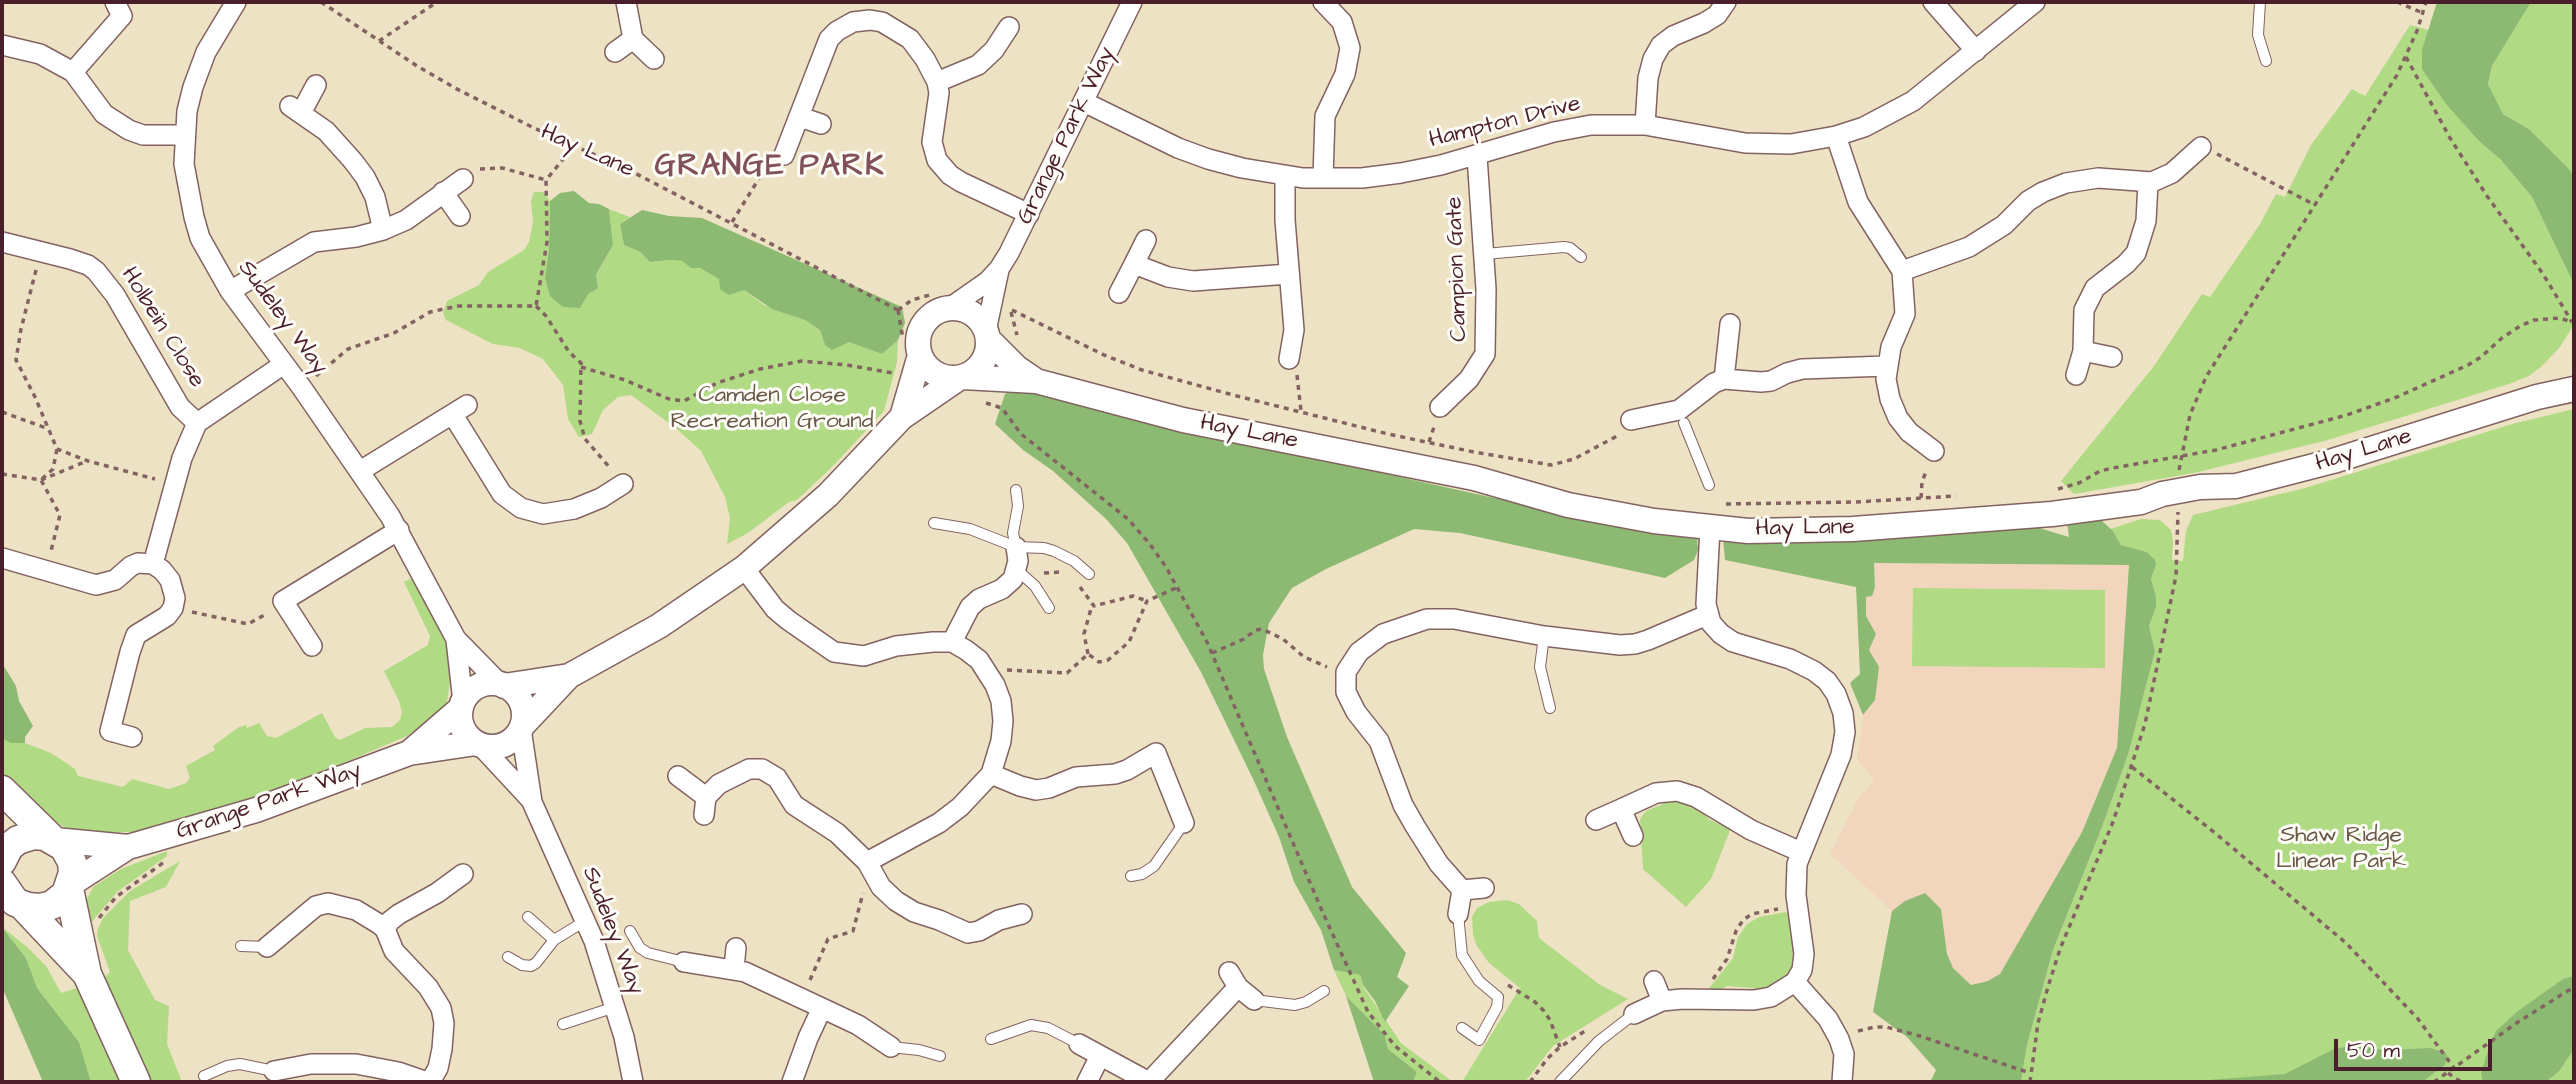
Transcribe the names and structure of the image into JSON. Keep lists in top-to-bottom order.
{
  "streets": {
    "street": [
      "Hampton Drive",
      "Grange Park Way",
      "Hay Lane",
      "Campion Gate",
      "Sudeley Way",
      "Holbein Close"
    ]
  },
  "crossings": [
    ["Hampton Drive", "Grange Park Way"],
    ["Hampton Drive", "Campion Gate"],
    ["Grange Park Way", "Hay Lane"],
    ["Grange Park Way", "Sudeley Way"],
    ["Sudeley Way", "Holbein Close"]
  ],
  "districts": ["GRANGE PARK"],
  "parks": ["Camden Close Recreation Ground", "Shaw Ridge Linear Park"],
  "scale_bar": "50 m"
}
